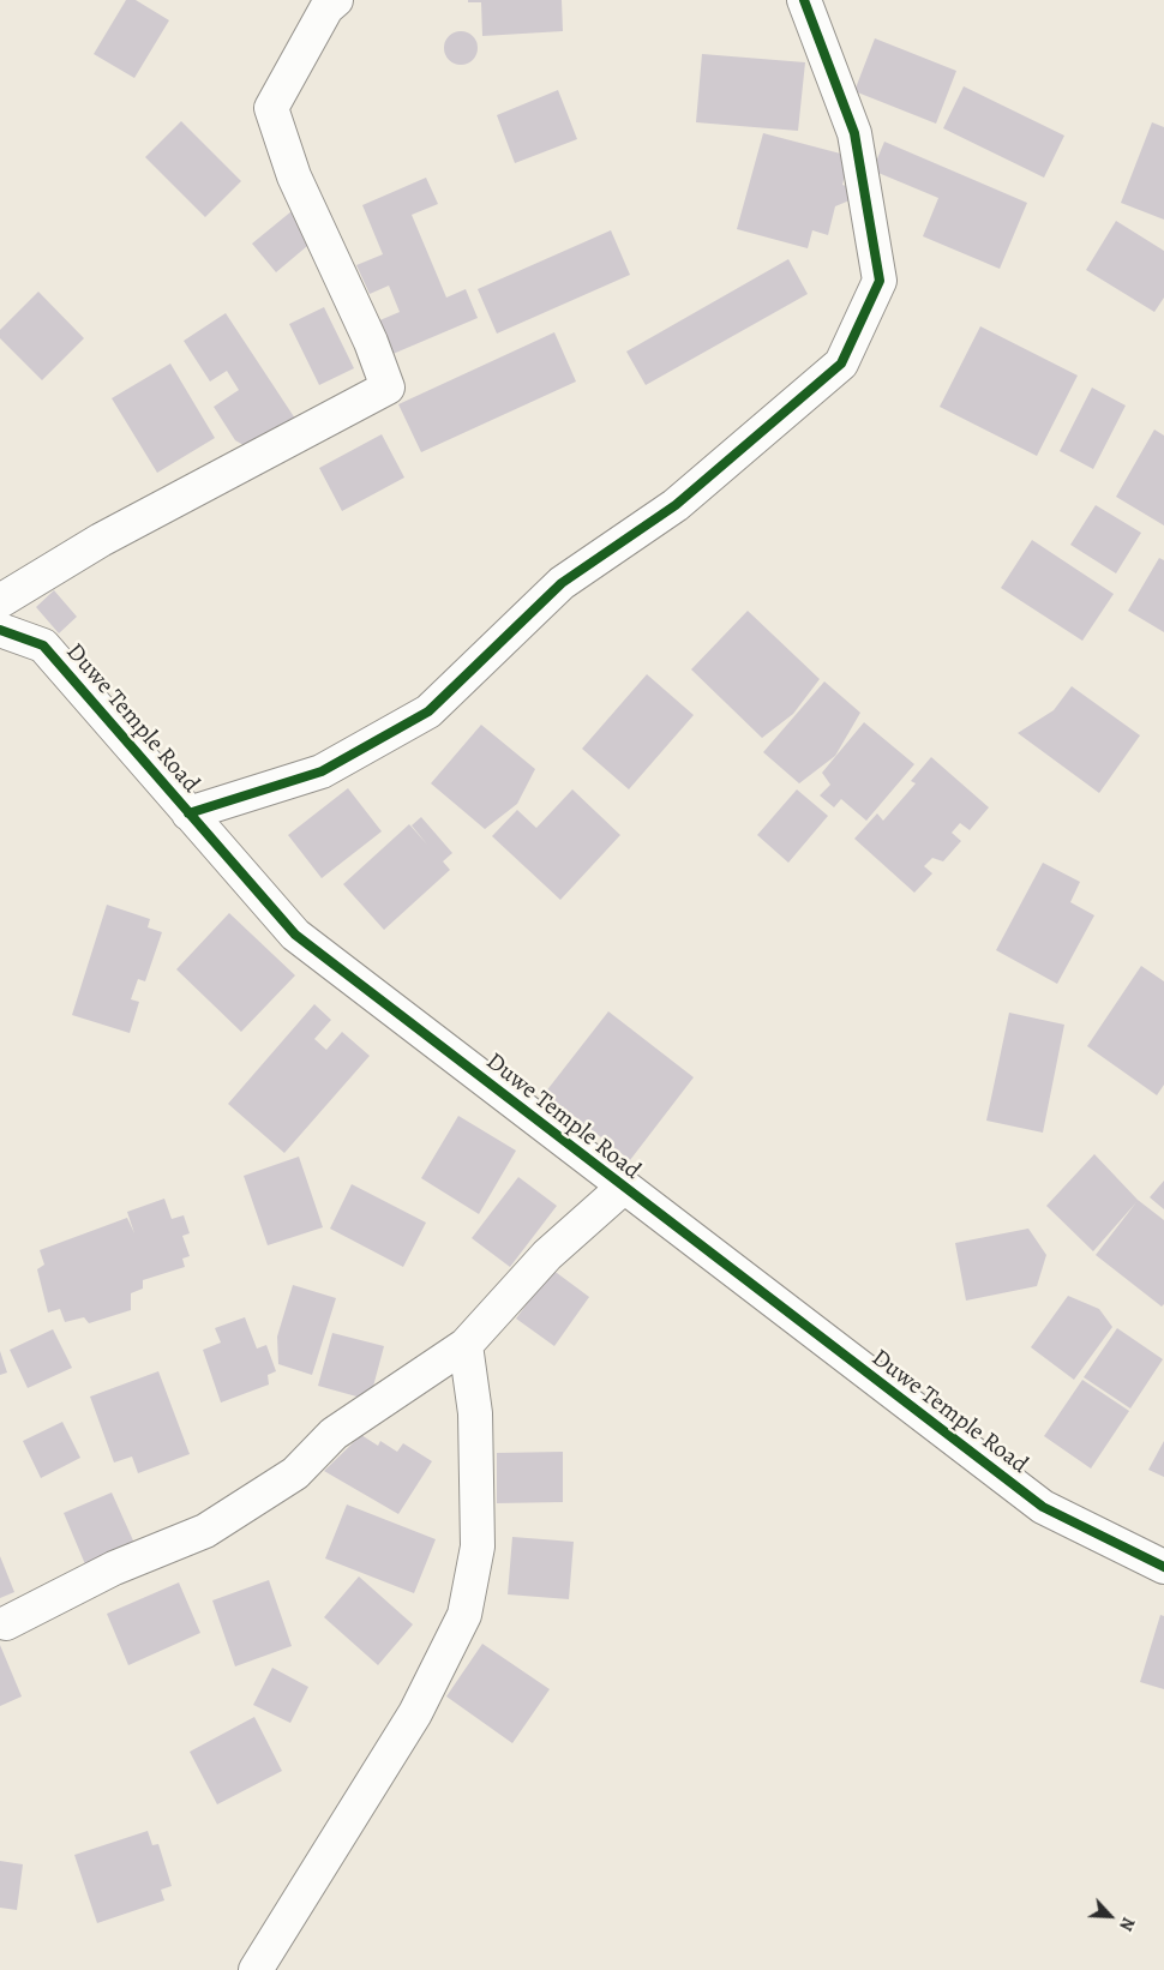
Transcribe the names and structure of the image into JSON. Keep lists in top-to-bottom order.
{
  "streets": {
    "street": ["Duwe Temple Road"]
  },
  "north": "bottom right"
}
